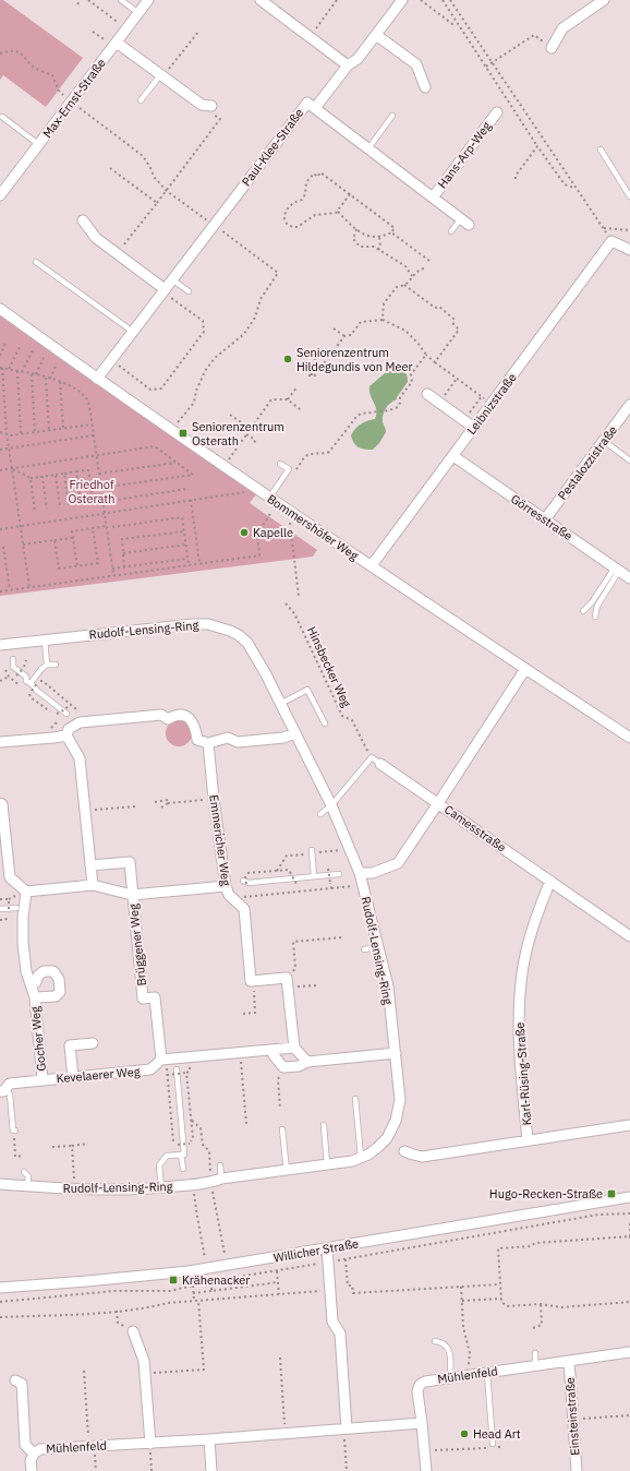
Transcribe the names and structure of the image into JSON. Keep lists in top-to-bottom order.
{
  "streets": {
    "street": [
      "Max-Ernst-Straße",
      "Paul-Klee-Straße",
      "Hans-Arp-Weg",
      "Leibnizstraße",
      "Pestalozzistraße",
      "Görresstraße",
      "Bommershöfer Weg",
      "Rudolf-Lensing-Ring",
      "Camesstraße",
      "Emmericher Weg",
      "Brüggener Weg",
      "Gocher Weg",
      "Karl-Rüsing-Straße",
      "Kevelaerer Weg",
      "Willicher Straße",
      "Mühlenfeld",
      "Einsteinstraße"
    ],
    "path": ["Hinsbecker Weg"]
  },
  "crossings": [
    ["Paul-Klee-Straße", "Hans-Arp-Weg"],
    ["Paul-Klee-Straße", "Bommershöfer Weg"],
    ["Leibnizstraße", "Görresstraße"],
    ["Leibnizstraße", "Bommershöfer Weg"],
    ["Pestalozzistraße", "Görresstraße"],
    ["Hinsbecker Weg", "Camesstraße"],
    ["Camesstraße", "Karl-Rüsing-Straße"],
    ["Brüggener Weg", "Kevelaerer Weg"],
    ["Gocher Weg", "Kevelaerer Weg"],
    ["Mühlenfeld", "Einsteinstraße"]
  ],
  "parks": ["Friedhof Osterath"],
  "places": {
    "other": ["Seniorenzentrum Hildegundis von Meer", "Kapelle", "Head Art"],
    "transit": ["Seniorenzentrum Osterath", "Hugo-Recken-Straße", "Krähenacker"]
  }
}
